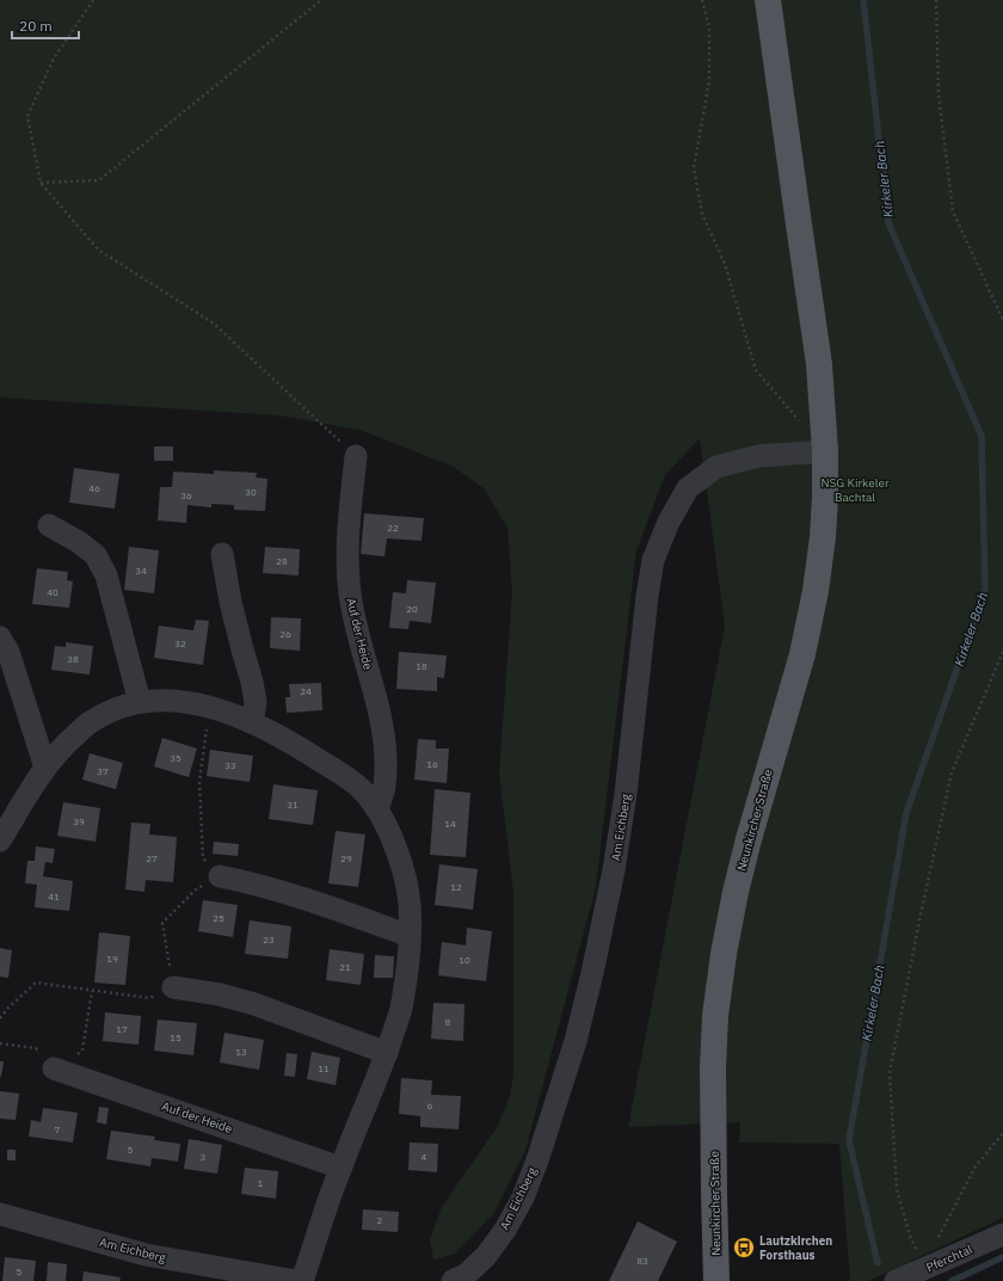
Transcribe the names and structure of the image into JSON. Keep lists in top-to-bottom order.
{
  "streets": {
    "main road": ["Neunkircher Straße"],
    "street": ["Auf der Heide", "Am Eichberg", "Pferchtal"]
  },
  "crossings": [
    ["Neunkircher Straße", "Am Eichberg"]
  ],
  "water": ["Kirkeler Bach"],
  "parks": ["NSG Kirkeler Bachtal"],
  "places": {
    "bus stop": ["Lautzkirchen Forsthaus"]
  },
  "house_numbers": [
    "46",
    "30",
    "36",
    "22",
    "28",
    "34",
    "40",
    "20",
    "26",
    "32",
    "38",
    "18",
    "24",
    "35",
    "16",
    "33",
    "37",
    "31",
    "39",
    "14",
    "27",
    "29",
    "12",
    "41",
    "25",
    "23",
    "19",
    "10",
    "21",
    "8",
    "17",
    "15",
    "13",
    "11",
    "6",
    "7",
    "5",
    "3",
    "4",
    "1",
    "2",
    "83",
    "5"
  ],
  "scale_bar": "20 m"
}
